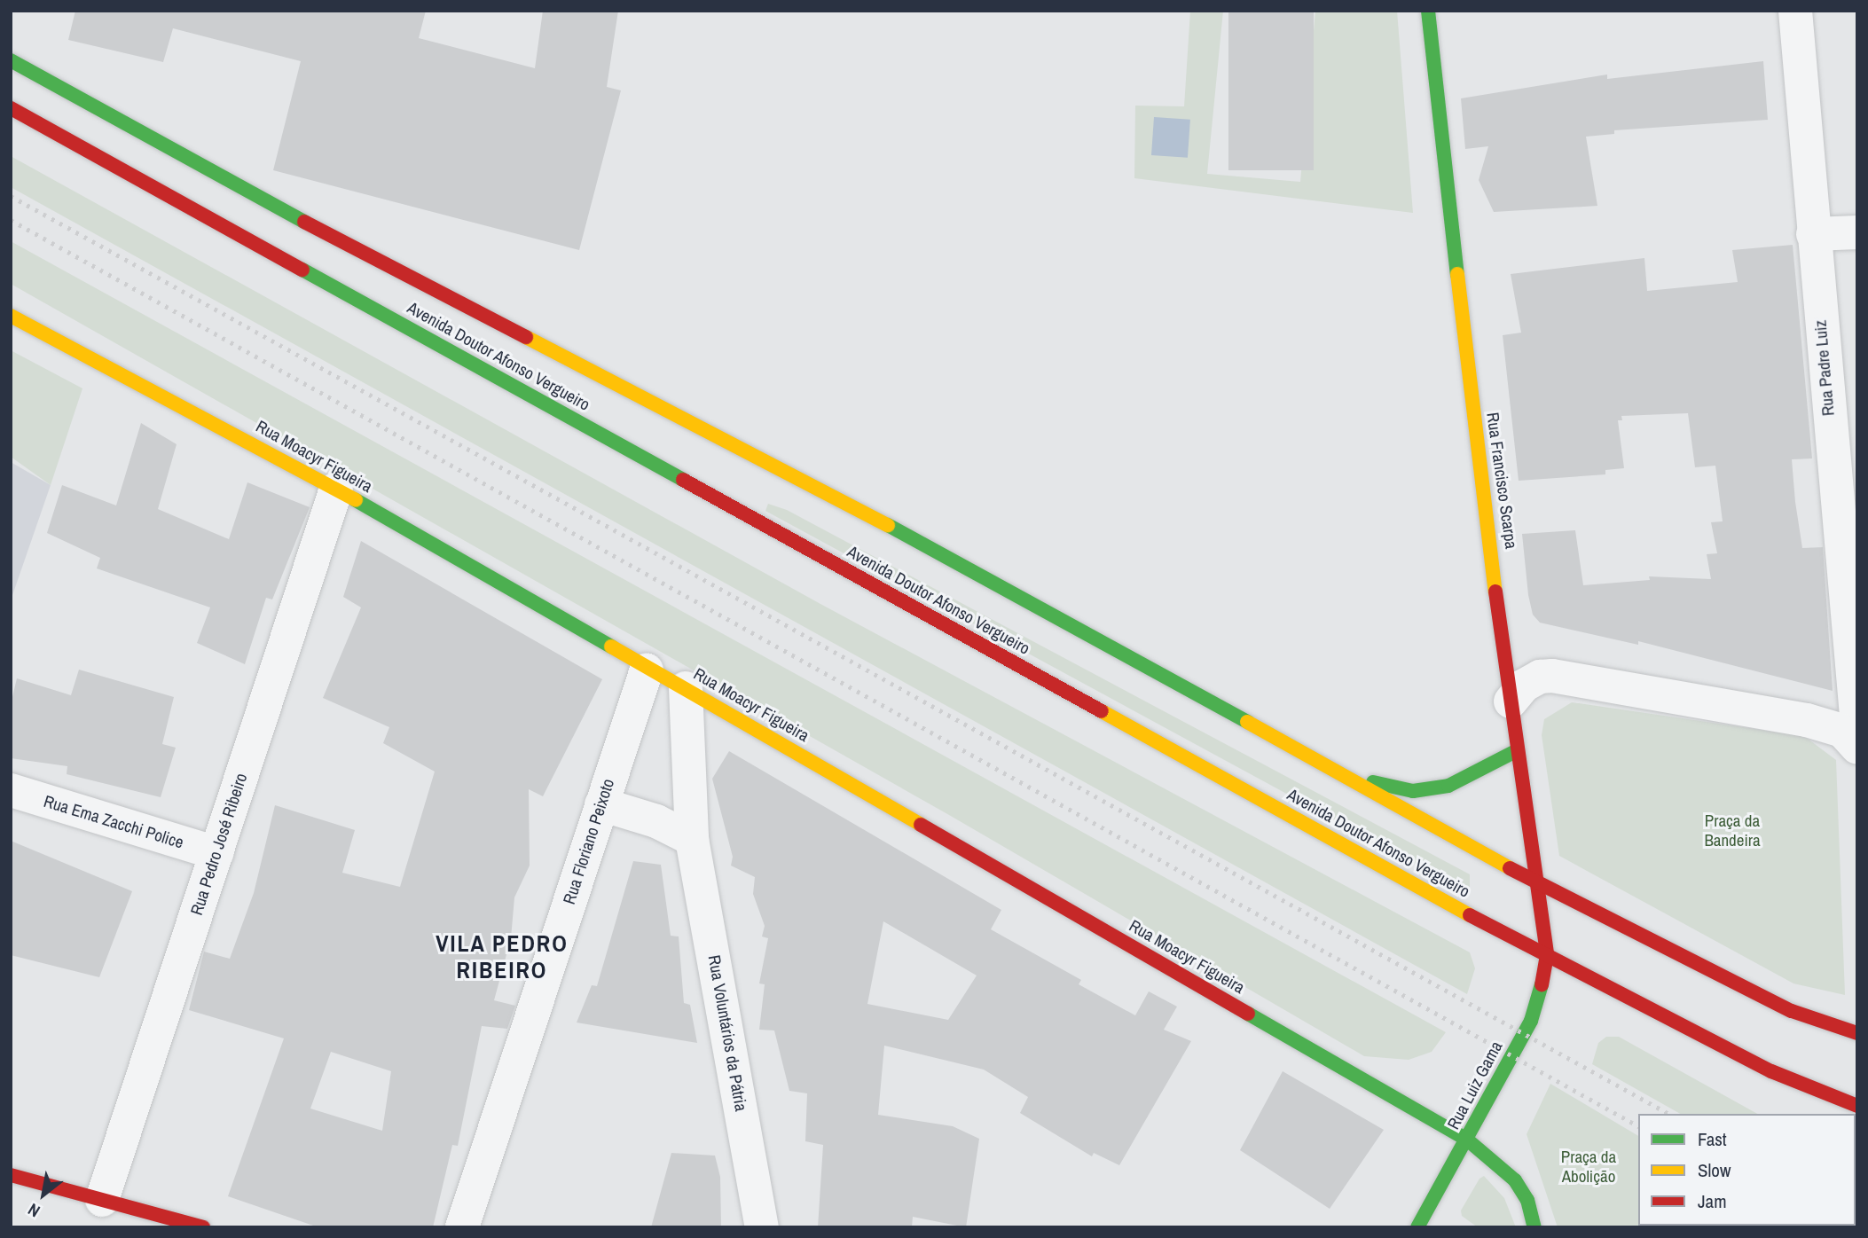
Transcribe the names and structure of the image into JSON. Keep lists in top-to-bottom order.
{
  "streets": {
    "main road": [
      "Avenida Doutor Afonso Vergueiro",
      "Rua Moacyr Figueira",
      "Rua Francisco Scarpa",
      "Rua Luiz Gama"
    ],
    "street": [
      "Rua Padre Luiz",
      "Rua Ema Zacchi Police",
      "Rua Floriano Peixoto",
      "Rua Pedro José Ribeiro",
      "Rua Voluntários da Pátria"
    ]
  },
  "crossings": [
    ["Avenida Doutor Afonso Vergueiro", "Rua Francisco Scarpa"],
    ["Avenida Doutor Afonso Vergueiro", "Rua Luiz Gama"],
    ["Rua Moacyr Figueira", "Rua Floriano Peixoto"],
    ["Rua Moacyr Figueira", "Rua Pedro José Ribeiro"],
    ["Rua Moacyr Figueira", "Rua Voluntários da Pátria"],
    ["Rua Moacyr Figueira", "Rua Luiz Gama"],
    ["Rua Francisco Scarpa", "Rua Luiz Gama"],
    ["Rua Ema Zacchi Police", "Rua Pedro José Ribeiro"]
  ],
  "districts": ["VILA PEDRO RIBEIRO"],
  "parks": ["Praça da Bandeira", "Praça da Abolição"],
  "legend": ["Fast", "Slow", "Jam"],
  "north": "bottom left"
}
